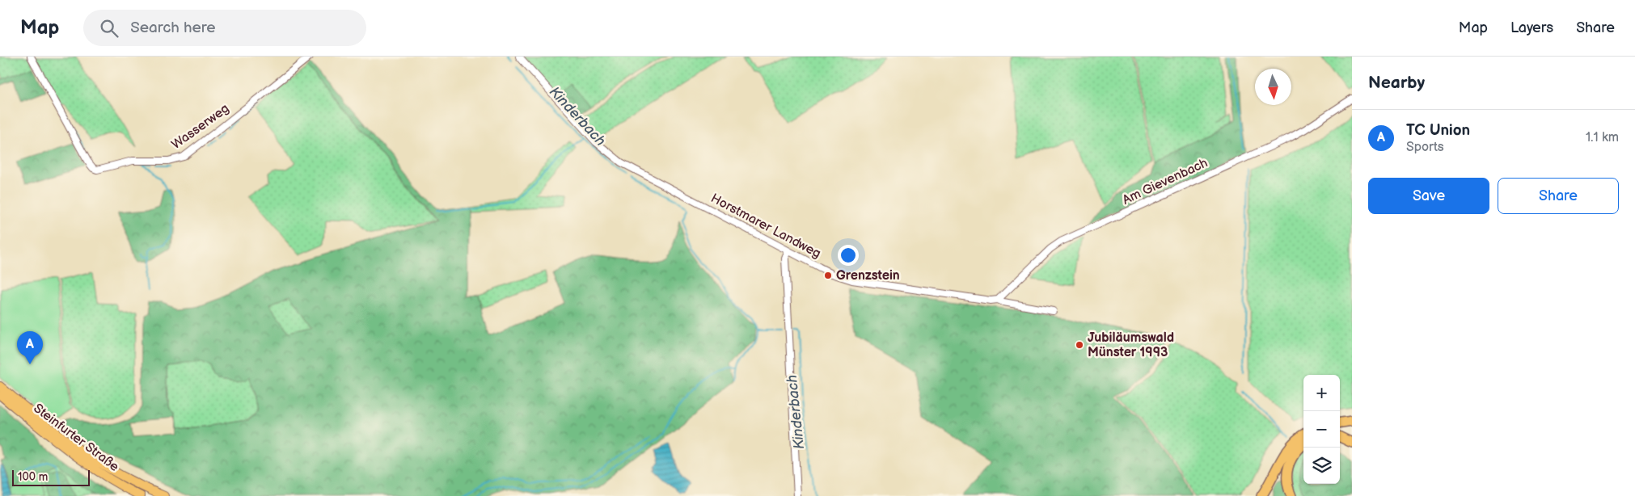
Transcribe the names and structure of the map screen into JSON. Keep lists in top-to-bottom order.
{
  "streets": {
    "main road": ["Steinfurter Straße"],
    "street": ["Wasserweg", "Am Gievenbach", "Horstmarer Landweg"]
  },
  "crossings": [
    ["Am Gievenbach", "Horstmarer Landweg"]
  ],
  "water": ["Kinderbach"],
  "places": ["Grenzstein", "Jubiläumswald Münster 1993"],
  "scale_bar": "100 m",
  "north": "bottom",
  "page": {
    "header": "Map",
    "search": "Search here",
    "nav": ["Map", "Layers", "Share"],
    "heading": "Nearby",
    "list": [
      {
        "mark": "A",
        "name": "TC Union",
        "note": "Sports",
        "value": "1.1 km"
      }
    ],
    "buttons": ["Save", "Share"],
    "pins": "A",
    "map_buttons": ["+", "−"],
    "scale": "100 m"
  }
}
